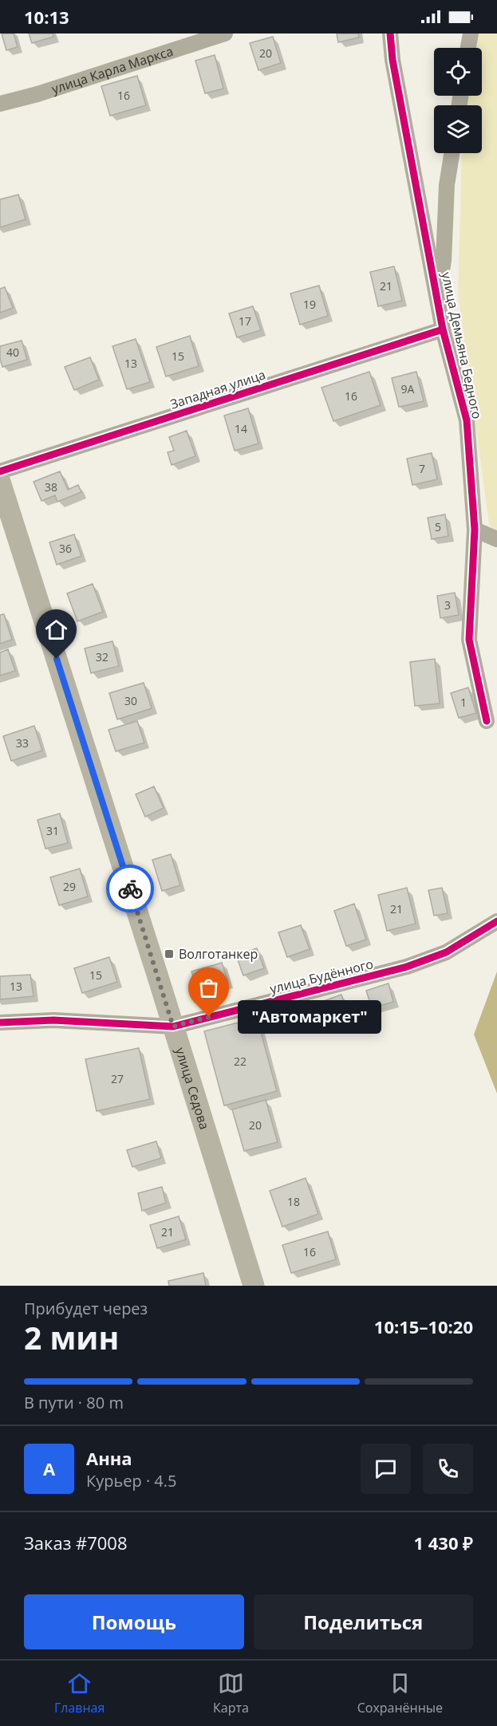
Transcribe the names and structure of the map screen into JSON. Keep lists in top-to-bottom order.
{
  "streets": {
    "main road": ["улица Седова"],
    "street": [
      "улица Карла Маркса",
      "улица Демьяна Бедного",
      "Западная улица",
      "улица Будённого"
    ]
  },
  "crossings": [
    ["улица Демьяна Бедного", "Западная улица"],
    ["улица Будённого", "улица Седова"]
  ],
  "places": {
    "transit": ["Волготанкер"],
    "other": ["\"Автомаркет\""]
  },
  "house_numbers": [
    "20",
    "16",
    "21",
    "19",
    "17",
    "40",
    "15",
    "13",
    "9А",
    "16",
    "14",
    "7",
    "38",
    "5",
    "36",
    "3",
    "32",
    "30",
    "1",
    "33",
    "31",
    "29",
    "21",
    "15",
    "13",
    "22",
    "27",
    "20",
    "18",
    "21",
    "16"
  ],
  "page": {
    "status": "10:13",
    "bubble": "\"Автомаркет\"",
    "heading": ["2 мин", "Прибудет через", "10:15–10:20"],
    "panel": [
      "Анна",
      "Курьер · 4.5",
      "Заказ #7008",
      "1 430 ₽"
    ],
    "bar": "В пути · 80 m",
    "round": "А",
    "buttons": ["Помощь", "Поделиться"],
    "tabs": ["Главная", "Карта", "Сохранённые"]
  }
}
